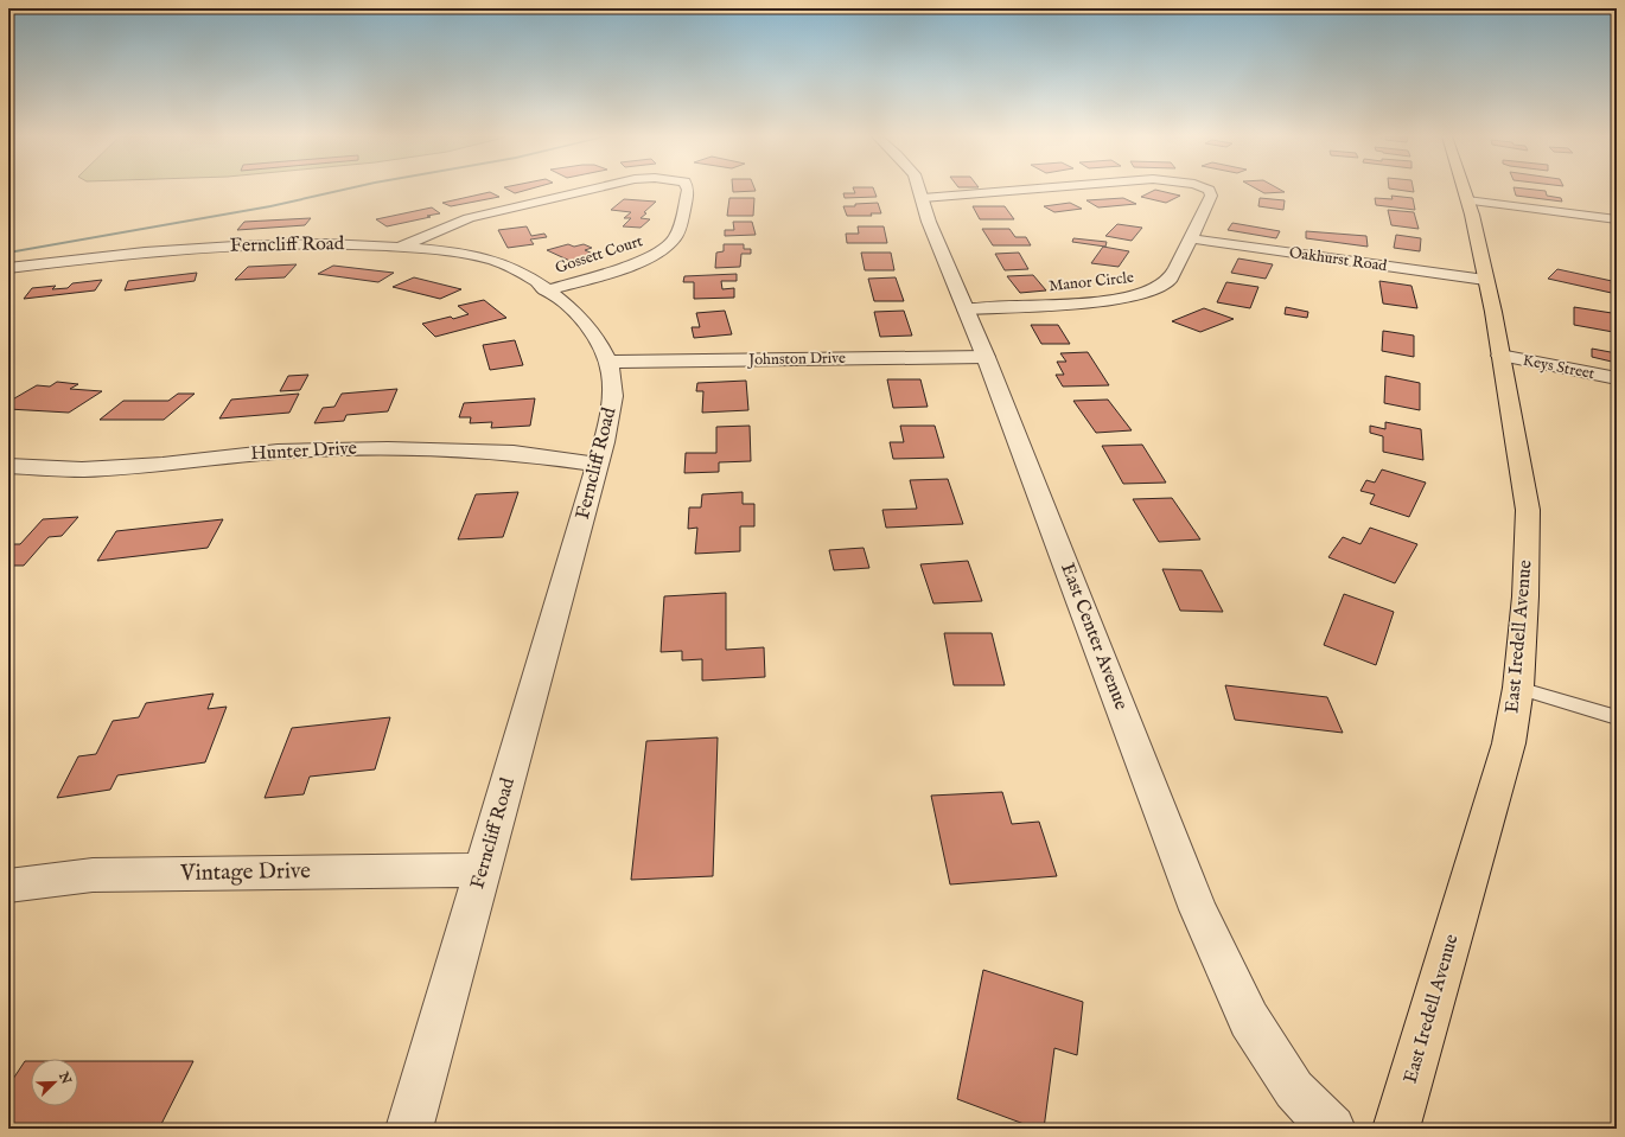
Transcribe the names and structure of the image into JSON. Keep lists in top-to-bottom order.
{
  "streets": {
    "main road": ["East Iredell Avenue"],
    "street": [
      "Ferncliff Road",
      "Gossett Court",
      "Oakhurst Road",
      "Manor Circle",
      "Johnston Drive",
      "Keys Street",
      "Hunter Drive",
      "East Center Avenue",
      "Vintage Drive"
    ]
  },
  "crossings": [
    ["Ferncliff Road", "Gossett Court"],
    ["Ferncliff Road", "Johnston Drive"],
    ["Ferncliff Road", "Hunter Drive"],
    ["Ferncliff Road", "Vintage Drive"],
    ["Oakhurst Road", "Manor Circle"],
    ["Oakhurst Road", "East Iredell Avenue"],
    ["Manor Circle", "East Center Avenue"],
    ["Johnston Drive", "East Center Avenue"],
    ["Keys Street", "East Iredell Avenue"]
  ],
  "north": "top right"
}
